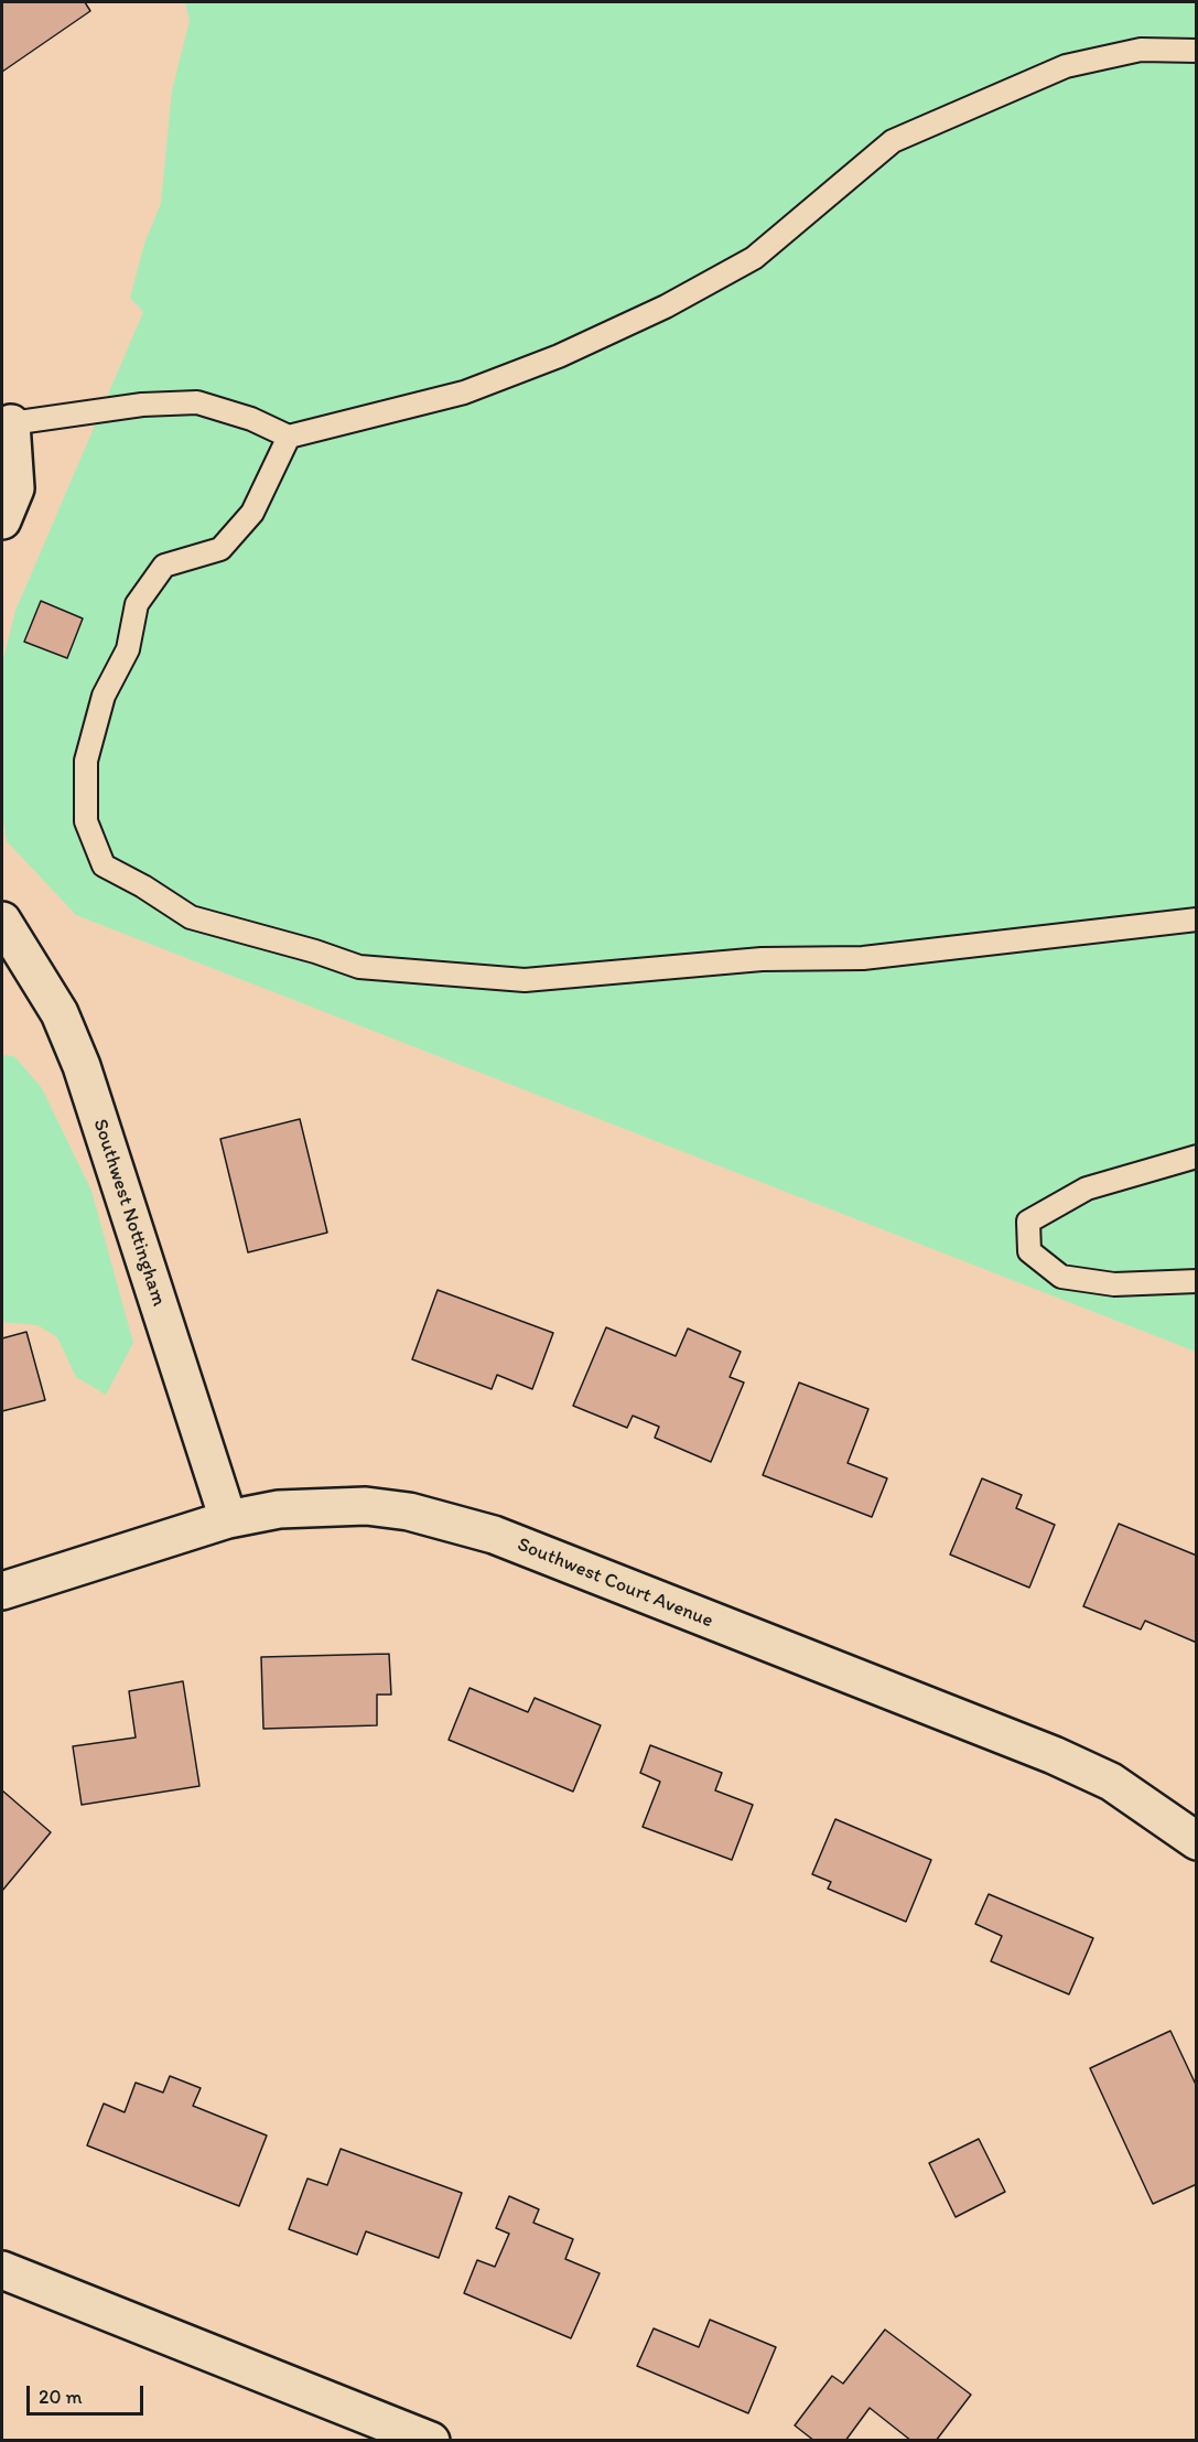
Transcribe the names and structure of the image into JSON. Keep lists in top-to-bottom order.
{
  "streets": {
    "street": ["Southwest Nottingham", "Southwest Court Avenue"]
  },
  "crossings": [
    ["Southwest Nottingham", "Southwest Court Avenue"]
  ],
  "scale_bar": "20 m"
}
